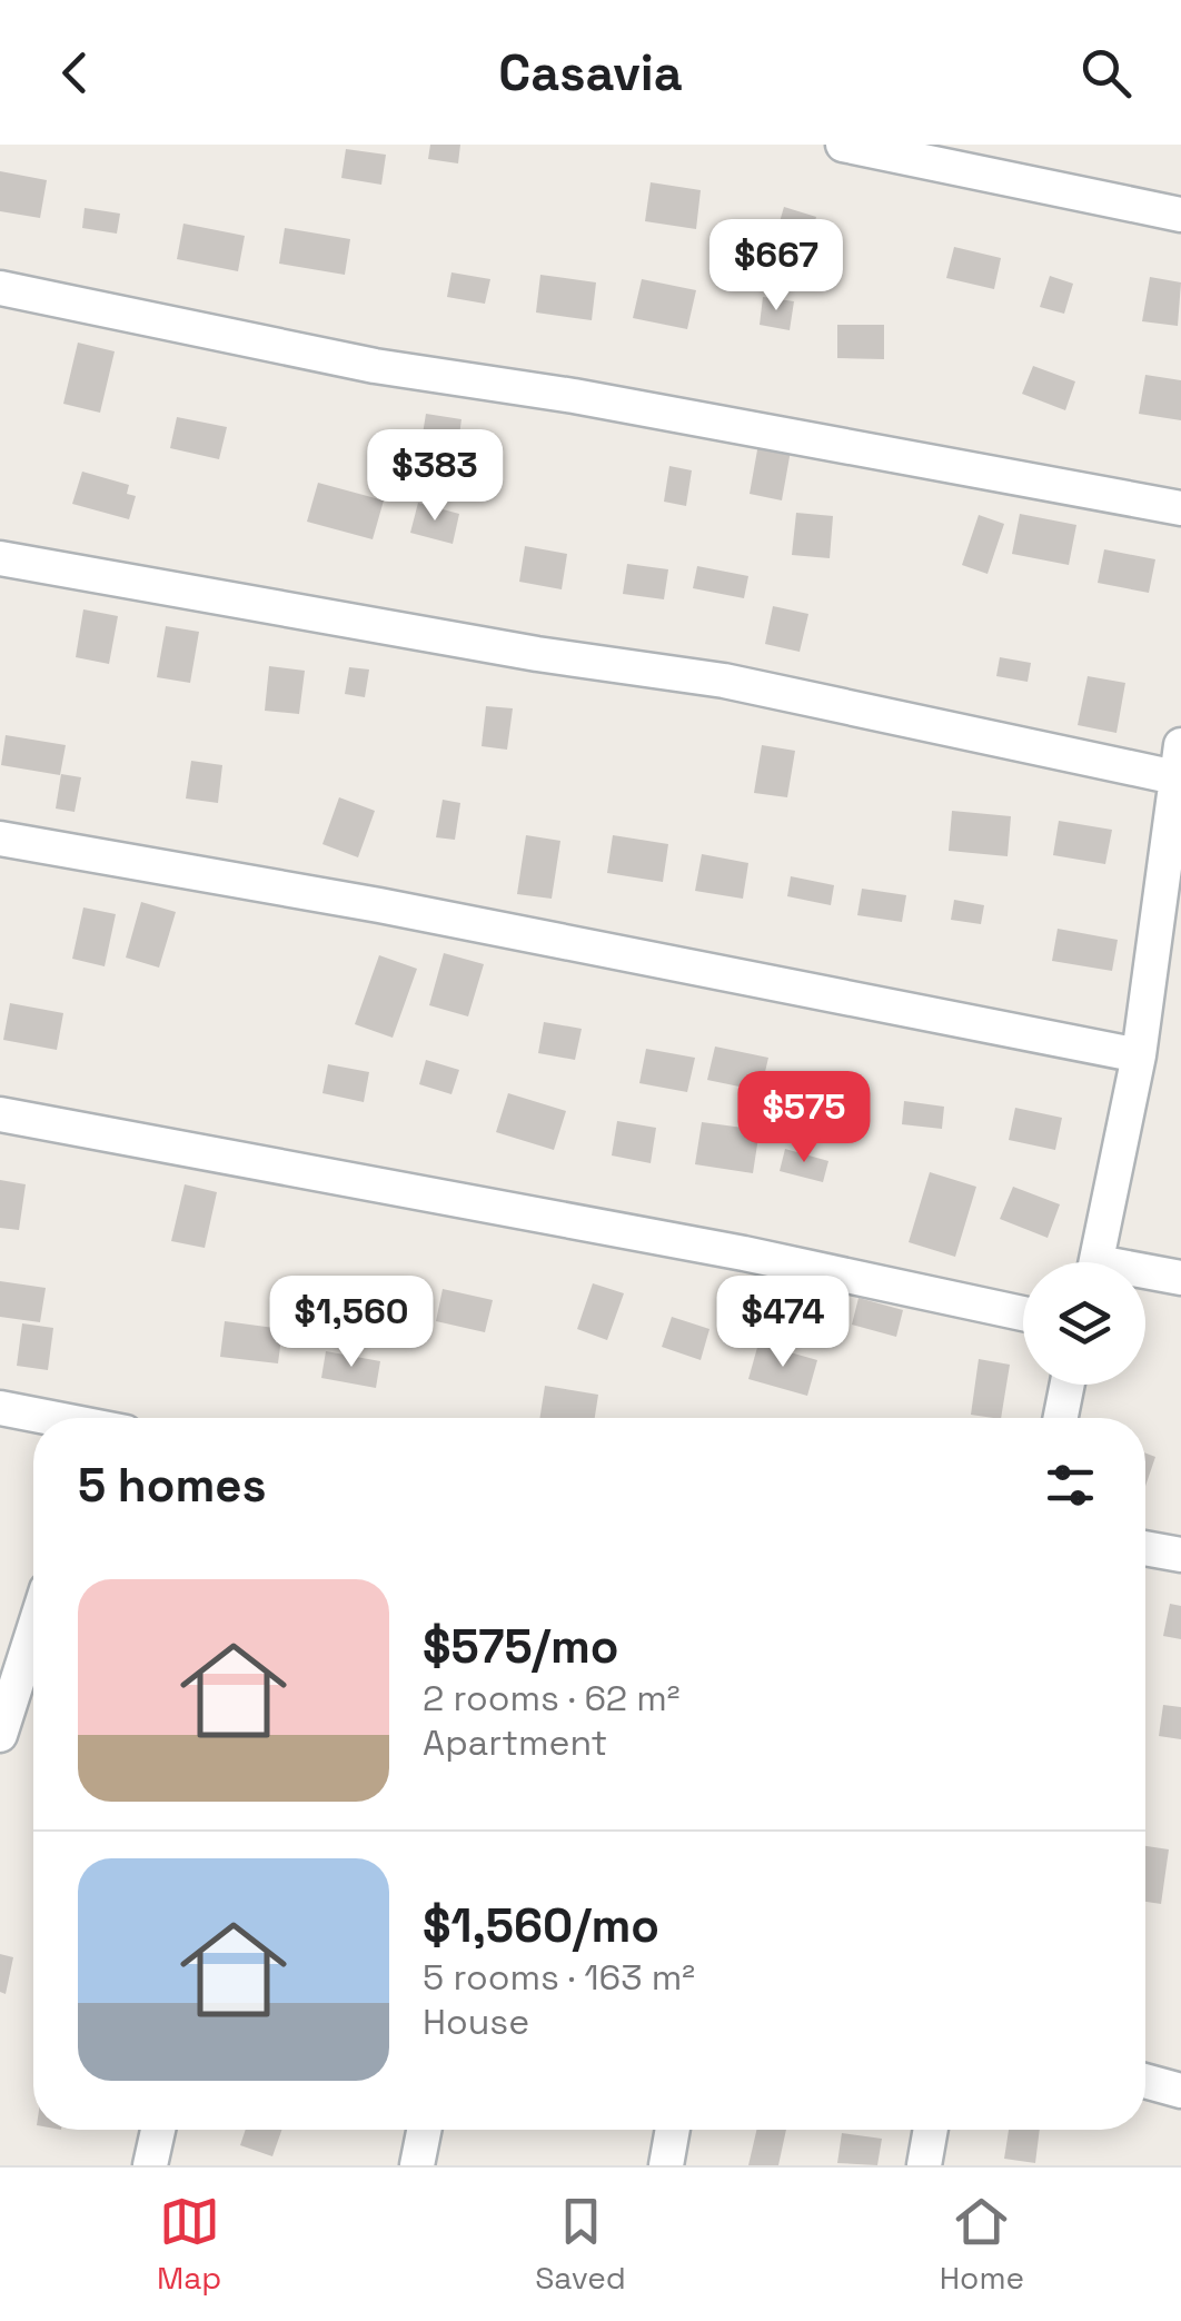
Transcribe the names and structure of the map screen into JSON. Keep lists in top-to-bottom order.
{
  "page": {
    "header": "Casavia",
    "price": [
      "$667",
      "$383",
      "$575",
      "$1,560",
      "$474"
    ],
    "heading": "5 homes",
    "list": [
      {
        "name": "$575/mo",
        "note": "2 rooms · 62 m² · Apartment"
      },
      {
        "name": "$1,560/mo",
        "note": "5 rooms · 163 m² · House"
      }
    ],
    "tabs": ["Map", "Saved", "Home"]
  }
}
